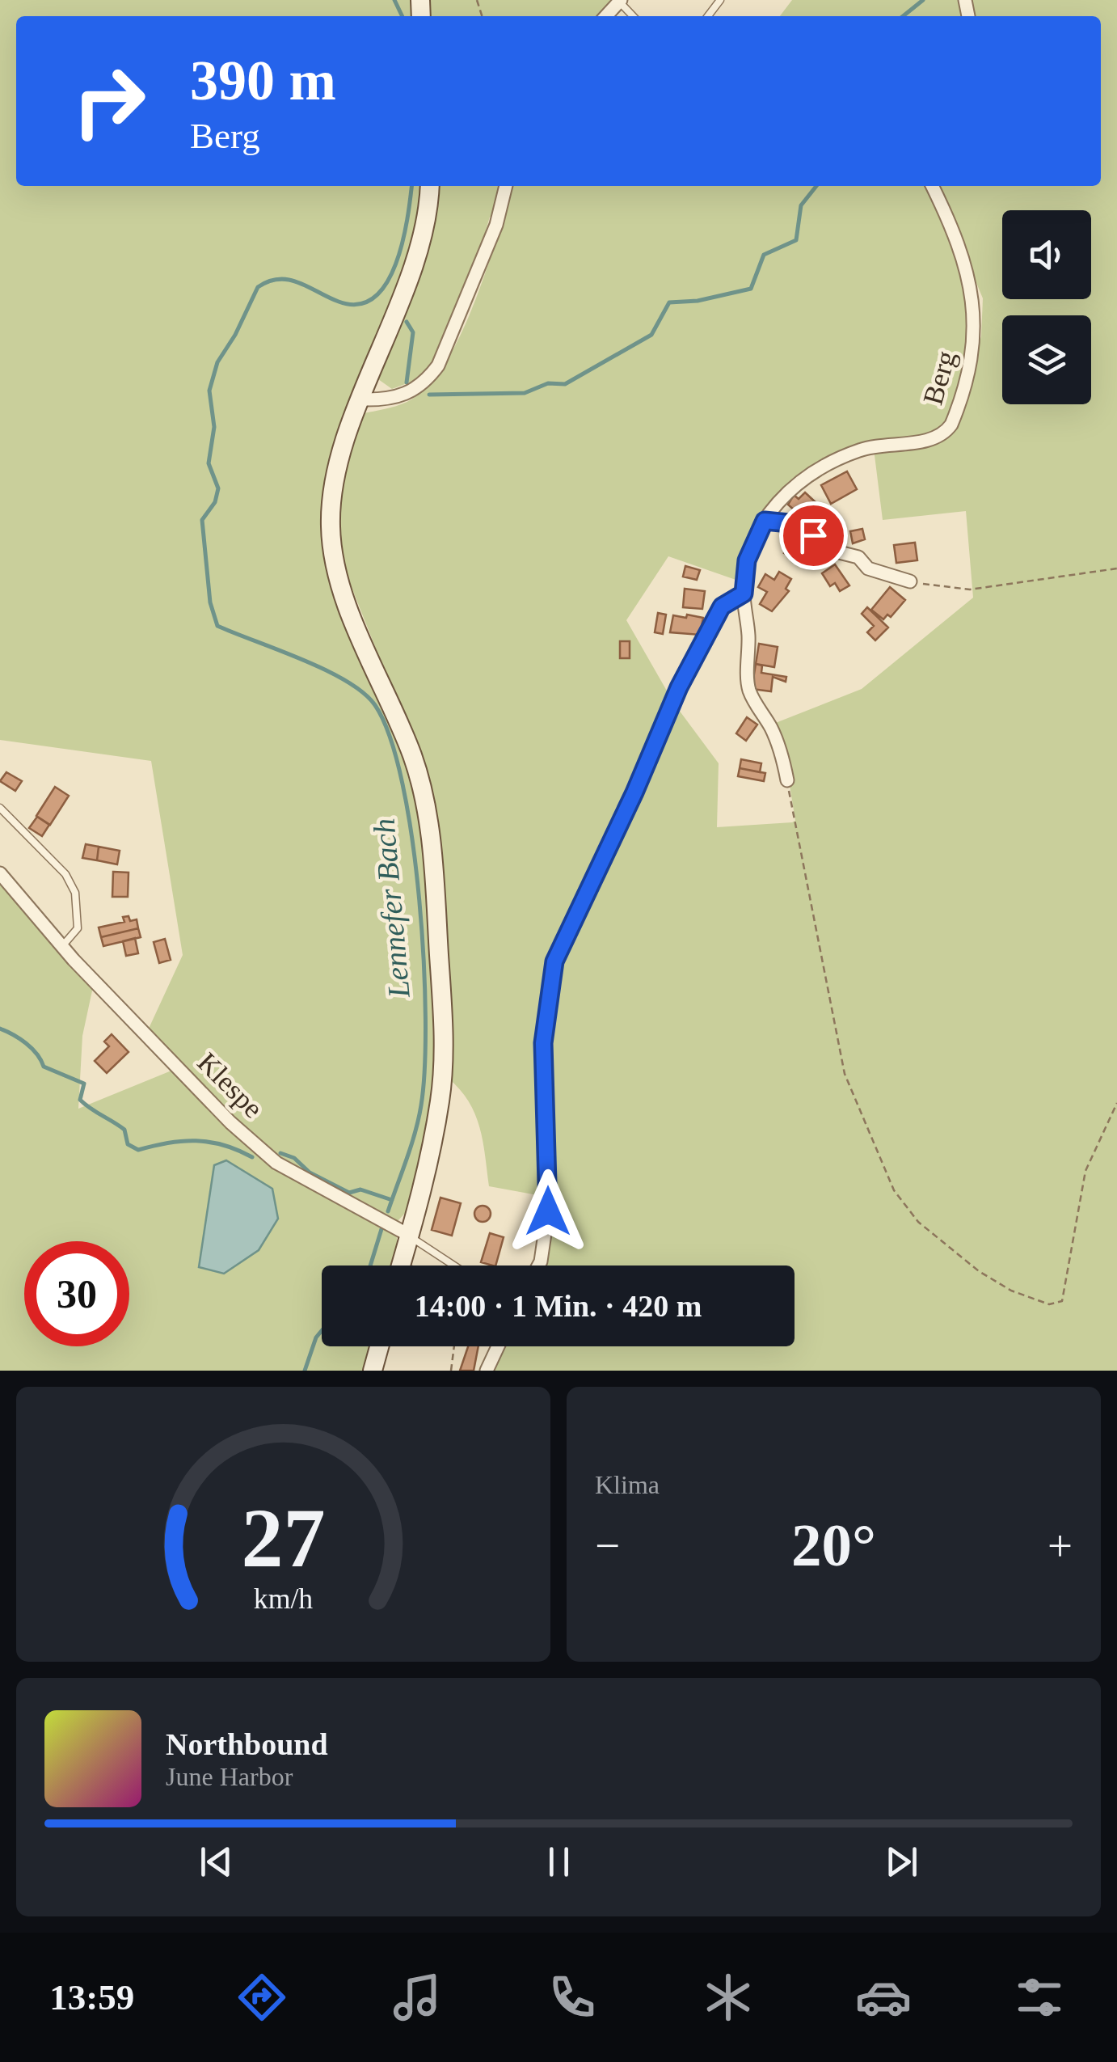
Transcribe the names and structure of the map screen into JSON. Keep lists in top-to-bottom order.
{
  "streets": {
    "street": ["Berg", "Klespe"]
  },
  "water": ["Lennefer Bach"],
  "page": {
    "turn": ["390 m", "Berg"],
    "limit": "30",
    "trip": "14:00 · 1 Min. · 420 m",
    "tile": "Klima",
    "heat": ["−", "20°", "+"],
    "song": ["Northbound", "June Harbor"],
    "tabs": "13:59",
    "gauge": ["27", "km/h"]
  }
}
